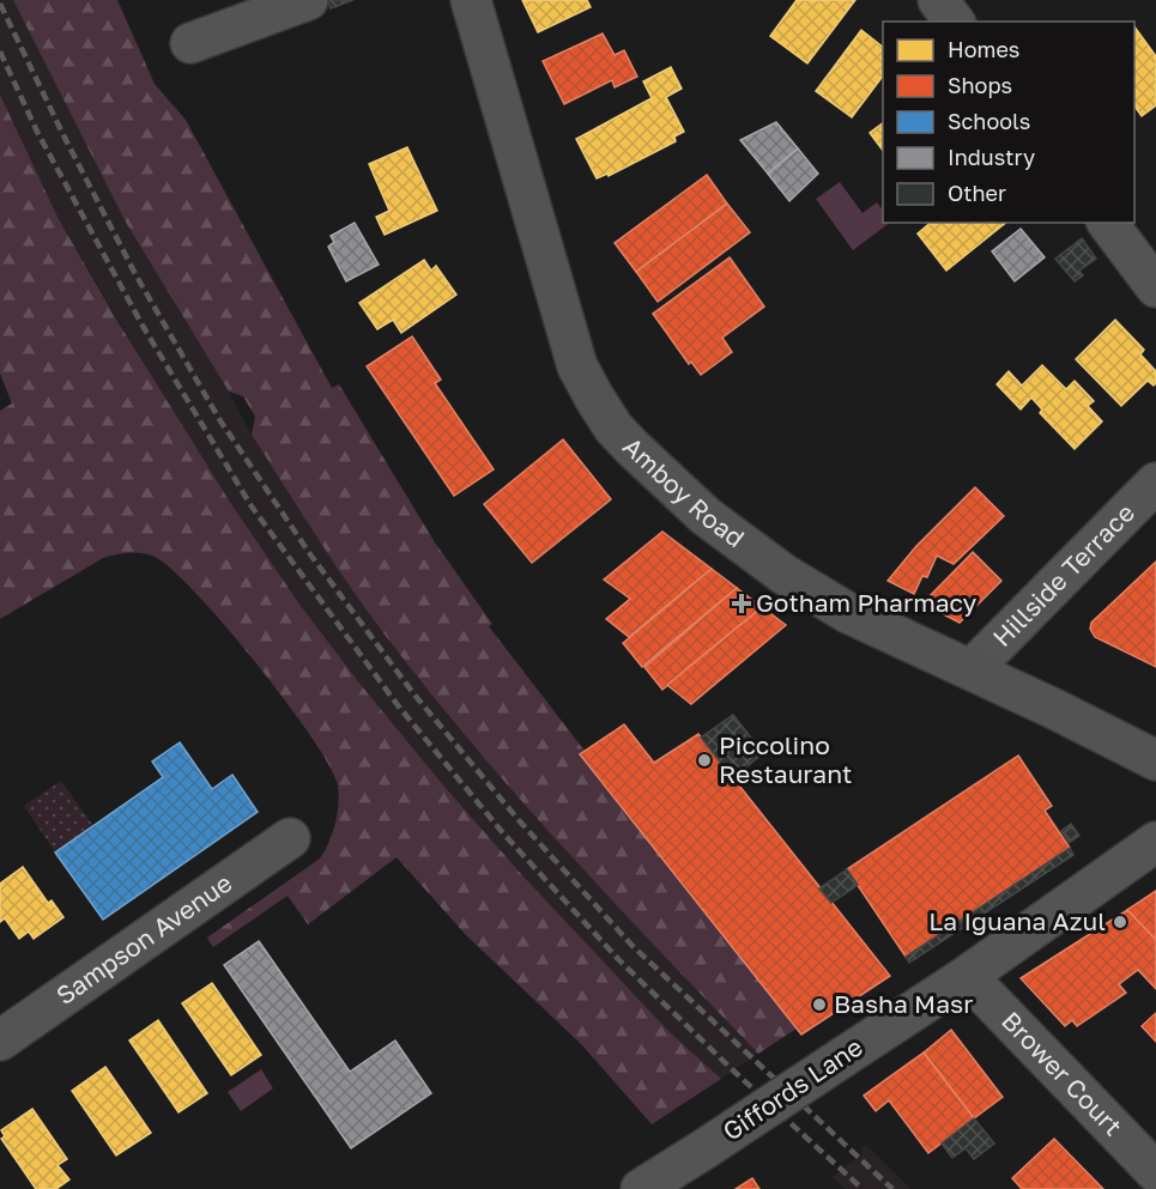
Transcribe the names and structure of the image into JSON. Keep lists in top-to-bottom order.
{
  "streets": {
    "main road": ["Amboy Road"],
    "street": [
      "Hillside Terrace",
      "Sampson Avenue",
      "Brower Court",
      "Giffords Lane"
    ]
  },
  "crossings": [
    ["Amboy Road", "Hillside Terrace"],
    ["Brower Court", "Giffords Lane"]
  ],
  "places": {
    "health": ["Gotham Pharmacy"],
    "other": ["Piccolino Restaurant", "La Iguana Azul", "Basha Masr"]
  },
  "legend": [
    "Homes",
    "Shops",
    "Schools",
    "Industry",
    "Other"
  ]
}
